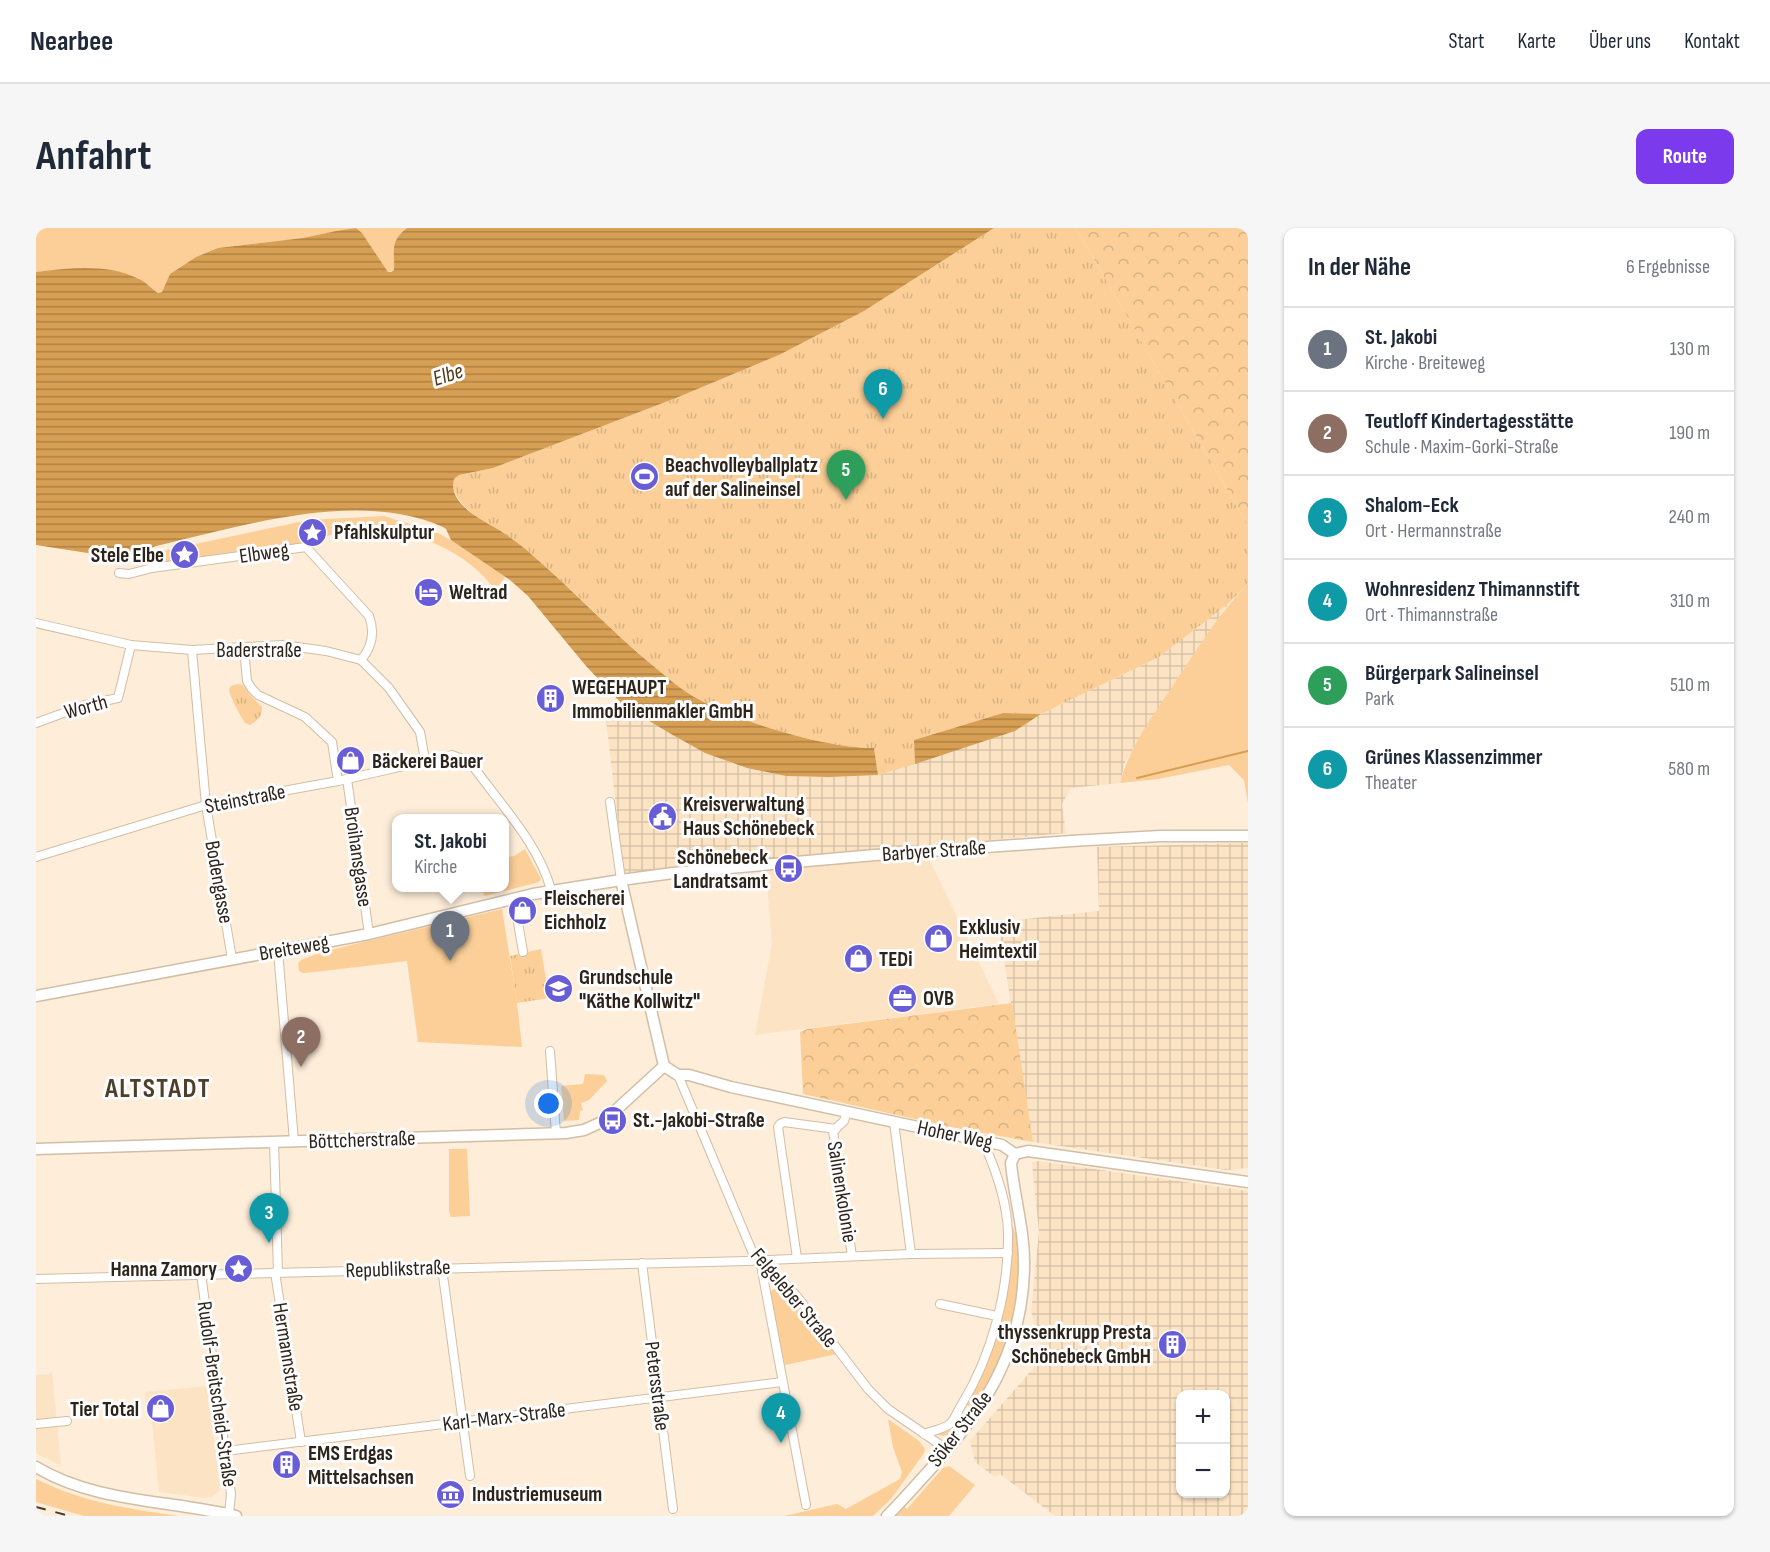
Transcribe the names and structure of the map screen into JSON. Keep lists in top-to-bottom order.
{
  "streets": {
    "street": [
      "Elbweg",
      "Baderstraße",
      "Worth",
      "Steinstraße",
      "Barbyer Straße",
      "Broihansgasse",
      "Bodengasse",
      "Breiteweg",
      "Hoher Weg",
      "Böttcherstraße",
      "Salinenkolonie",
      "Republikstraße",
      "Felgeleber Straße",
      "Hermannstraße",
      "Petersstraße",
      "Rudolf-Breitscheid-Straße",
      "Karl-Marx-Straße",
      "Söker Straße"
    ]
  },
  "crossings": [
    ["Elbweg", "Baderstraße"],
    ["Baderstraße", "Worth"],
    ["Baderstraße", "Steinstraße"],
    ["Baderstraße", "Bodengasse"],
    ["Steinstraße", "Barbyer Straße"],
    ["Steinstraße", "Broihansgasse"],
    ["Steinstraße", "Bodengasse"],
    ["Steinstraße", "Breiteweg"],
    ["Barbyer Straße", "Breiteweg"],
    ["Broihansgasse", "Breiteweg"],
    ["Bodengasse", "Breiteweg"],
    ["Hoher Weg", "Böttcherstraße"],
    ["Hoher Weg", "Salinenkolonie"],
    ["Hoher Weg", "Felgeleber Straße"],
    ["Hoher Weg", "Söker Straße"],
    ["Böttcherstraße", "Hermannstraße"],
    ["Salinenkolonie", "Republikstraße"],
    ["Salinenkolonie", "Felgeleber Straße"],
    ["Republikstraße", "Felgeleber Straße"],
    ["Republikstraße", "Hermannstraße"],
    ["Republikstraße", "Petersstraße"],
    ["Republikstraße", "Rudolf-Breitscheid-Straße"],
    ["Felgeleber Straße", "Söker Straße"],
    ["Hermannstraße", "Karl-Marx-Straße"],
    ["Petersstraße", "Karl-Marx-Straße"],
    ["Rudolf-Breitscheid-Straße", "Karl-Marx-Straße"]
  ],
  "districts": ["ALTSTADT"],
  "water": ["Elbe"],
  "places": {
    "sports": ["Beachvolleyballplatz auf der Salineinsel"],
    "place": ["Pfahlskulptur", "Stele Elbe", "Hanna Zamory"],
    "hotel": ["Weltrad"],
    "building": ["WEGEHAUPT Immobilienmakler GmbH", "thyssenkrupp Presta Schönebeck GmbH", "EMS Erdgas Mittelsachsen"],
    "shop": [
      "Bäckerei Bauer",
      "Fleischerei Eichholz",
      "Exklusiv Heimtextil",
      "TEDi",
      "Tier Total"
    ],
    "public building": ["Kreisverwaltung Haus Schönebeck"],
    "bus stop": ["Schönebeck Landratsamt", "St.-Jakobi-Straße"],
    "school or university": ["Grundschule \"Käthe Kollwitz\""],
    "office": ["OVB"],
    "museum": ["Industriemuseum"]
  },
  "page": {
    "header": "Nearbee",
    "nav": [
      "Start",
      "Karte",
      "Über uns",
      "Kontakt"
    ],
    "buttons": "Route",
    "title": "Anfahrt",
    "heading": ["In der Nähe", "6 Ergebnisse"],
    "list": [
      {
        "mark": "1",
        "name": "St. Jakobi",
        "note": "Kirche · Breiteweg",
        "value": "130 m"
      },
      {
        "mark": "2",
        "name": "Teutloff Kindertagesstätte",
        "note": "Schule · Maxim-Gorki-Straße",
        "value": "190 m"
      },
      {
        "mark": "3",
        "name": "Shalom-Eck",
        "note": "Ort · Hermannstraße",
        "value": "240 m"
      },
      {
        "mark": "4",
        "name": "Wohnresidenz Thimannstift",
        "note": "Ort · Thimannstraße",
        "value": "310 m"
      },
      {
        "mark": "5",
        "name": "Bürgerpark Salineinsel",
        "note": "Park",
        "value": "510 m"
      },
      {
        "mark": "6",
        "name": "Grünes Klassenzimmer",
        "note": "Theater",
        "value": "580 m"
      }
    ],
    "pins": [
      "6",
      "5",
      "1",
      "2",
      "3",
      "4"
    ],
    "popup": ["St. Jakobi", "Kirche"],
    "map_buttons": ["+", "−"]
  }
}
